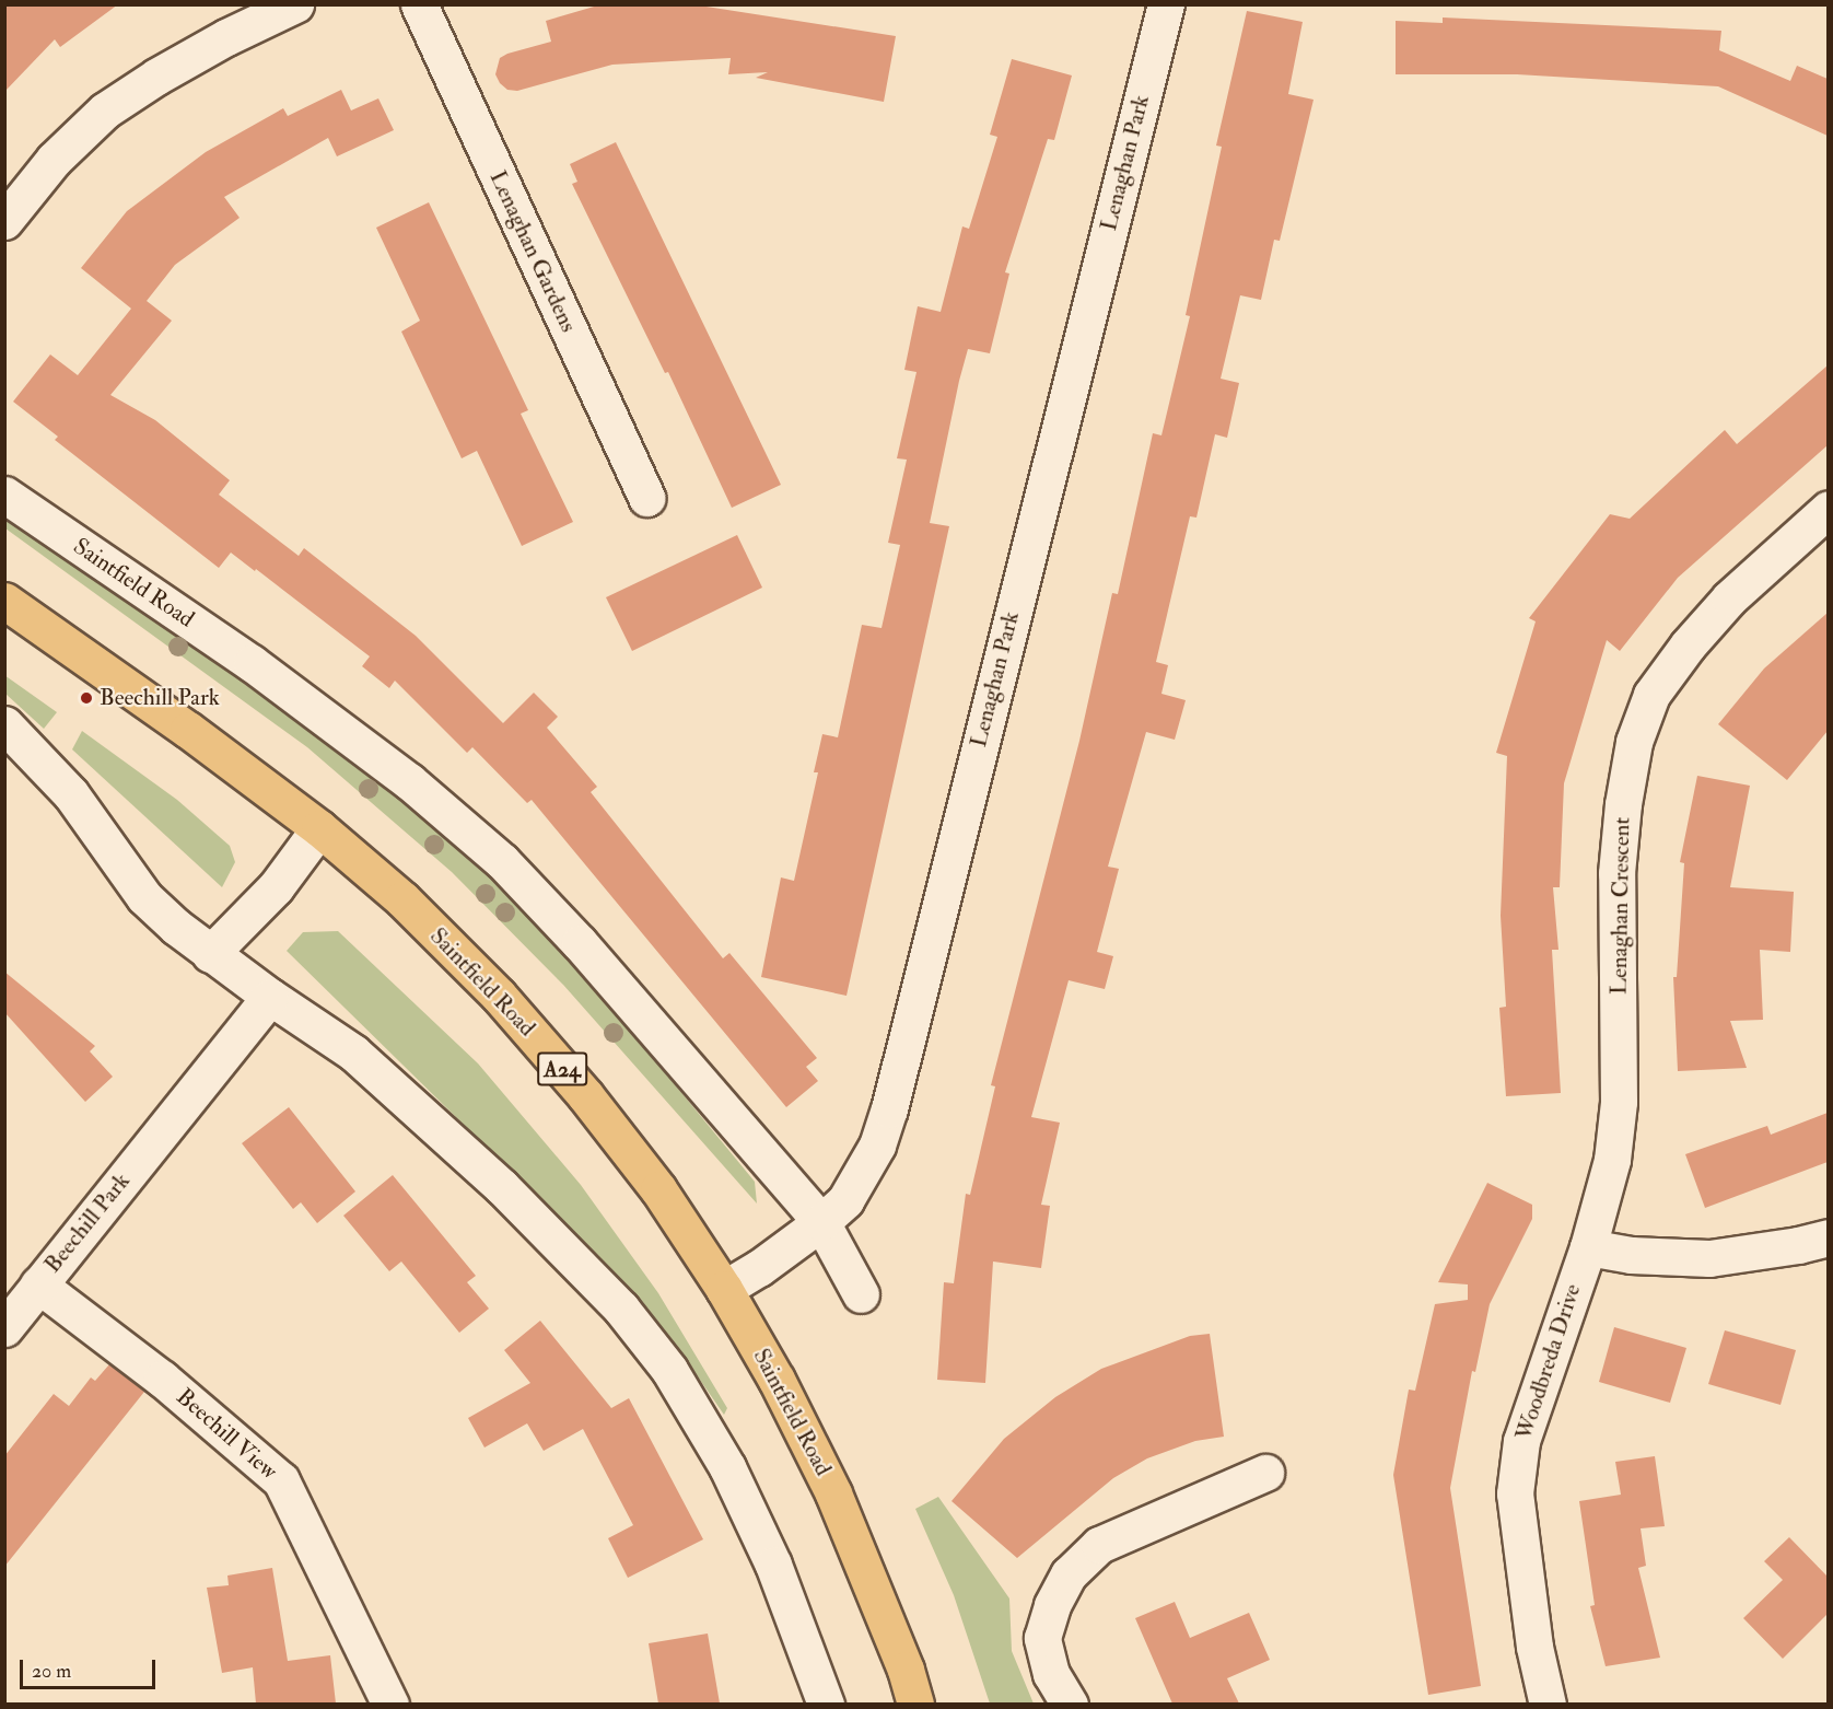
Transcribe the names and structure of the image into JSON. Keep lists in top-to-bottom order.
{
  "streets": {
    "highway": ["Saintfield Road", "A24"],
    "street": [
      "Lenaghan Park",
      "Lenaghan Gardens",
      "Lenaghan Crescent",
      "Beechill Park",
      "Woodbreda Drive",
      "Beechill View"
    ]
  },
  "crossings": [
    ["Lenaghan Park", "Saintfield Road"],
    ["Lenaghan Crescent", "Woodbreda Drive"],
    ["Beechill Park", "Beechill View"]
  ],
  "places": ["Beechill Park"],
  "scale_bar": "20 m"
}
